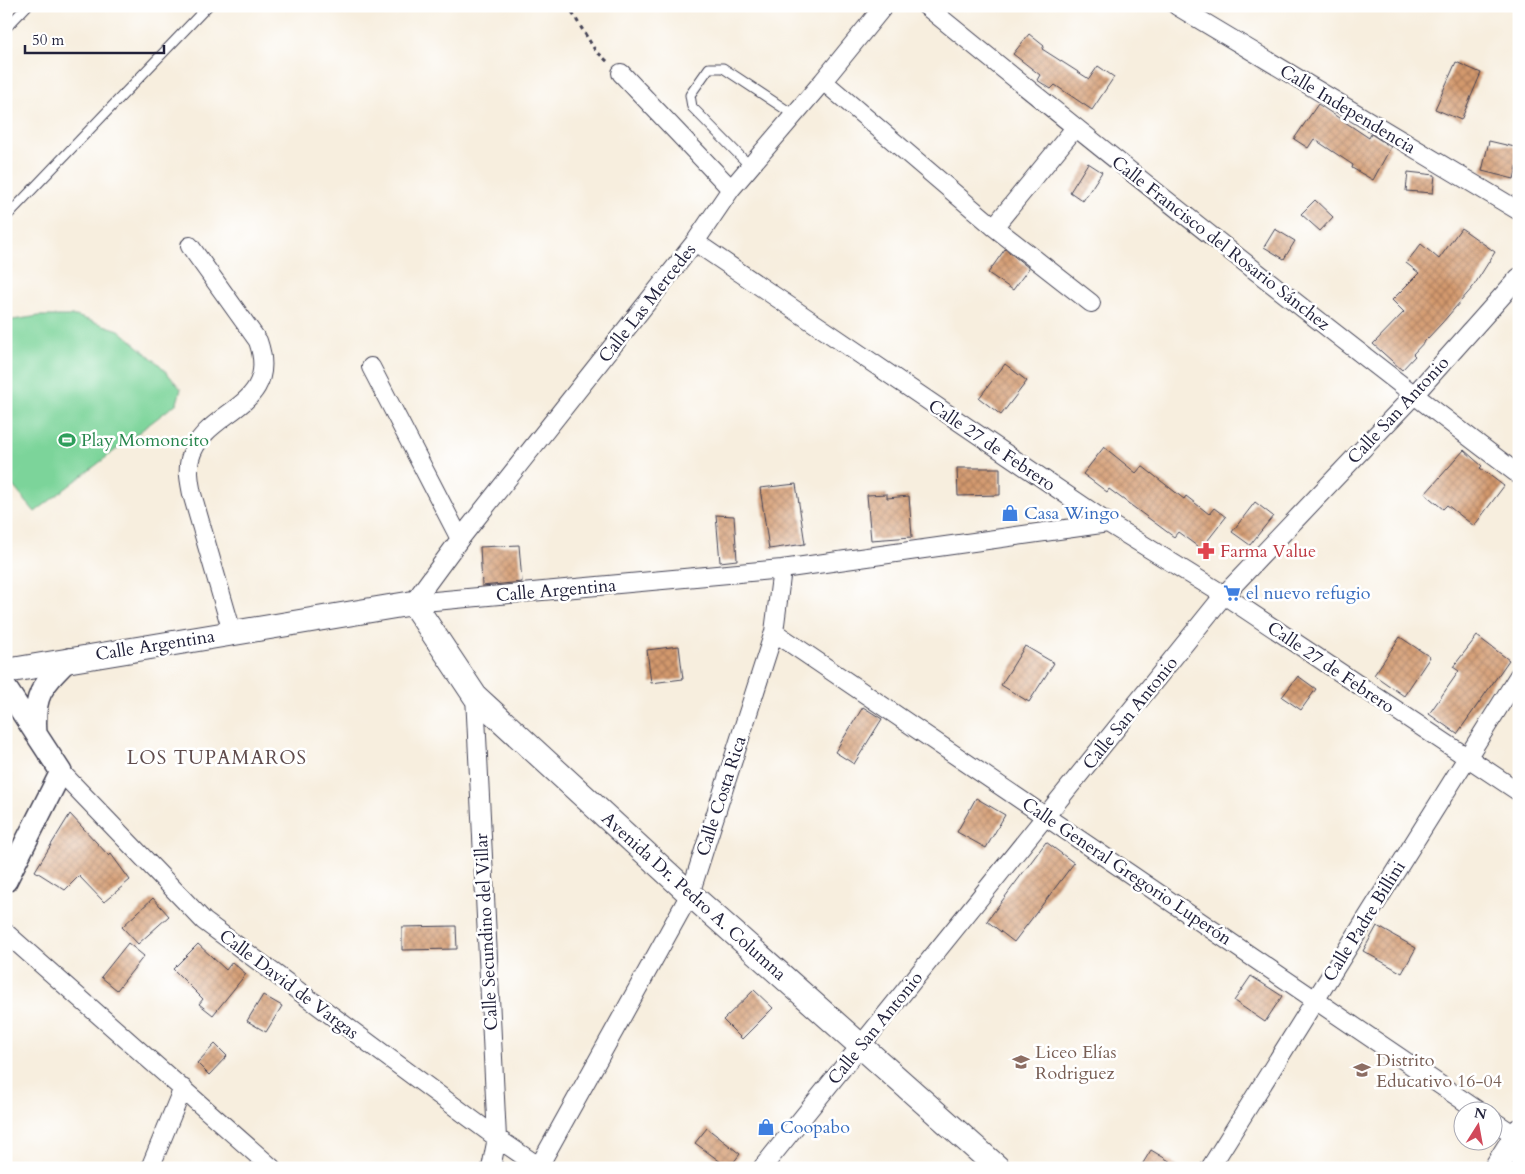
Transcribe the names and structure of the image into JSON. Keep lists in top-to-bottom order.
{
  "streets": {
    "main road": ["Calle Argentina", "Avenida Dr. Pedro A. Columna"],
    "street": [
      "Calle Independencia",
      "Calle Francisco del Rosario Sánchez",
      "Calle Las Mercedes",
      "Calle San Antonio",
      "Calle 27 de Febrero",
      "Calle Costa Rica",
      "Calle General Gregorio Luperón",
      "Calle Padre Billini",
      "Calle Secundino del Villar",
      "Calle David de Vargas"
    ]
  },
  "crossings": [
    ["Calle Francisco del Rosario Sánchez", "Calle San Antonio"],
    ["Calle Las Mercedes", "Calle 27 de Febrero"],
    ["Calle Las Mercedes", "Calle Argentina"],
    ["Calle Las Mercedes", "Avenida Dr. Pedro A. Columna"],
    ["Calle San Antonio", "Calle 27 de Febrero"],
    ["Calle San Antonio", "Calle General Gregorio Luperón"],
    ["Calle San Antonio", "Avenida Dr. Pedro A. Columna"],
    ["Calle 27 de Febrero", "Calle Argentina"],
    ["Calle 27 de Febrero", "Calle Padre Billini"],
    ["Calle Argentina", "Calle Costa Rica"],
    ["Calle Argentina", "Avenida Dr. Pedro A. Columna"],
    ["Calle Costa Rica", "Calle General Gregorio Luperón"],
    ["Calle Costa Rica", "Avenida Dr. Pedro A. Columna"],
    ["Calle Costa Rica", "Calle David de Vargas"],
    ["Calle General Gregorio Luperón", "Calle Padre Billini"],
    ["Avenida Dr. Pedro A. Columna", "Calle Secundino del Villar"],
    ["Calle Secundino del Villar", "Calle David de Vargas"]
  ],
  "districts": ["LOS TUPAMAROS"],
  "places": {
    "sports": ["Play Momoncito"],
    "shop": ["Casa Wingo", "Coopabo"],
    "pharmacy": ["Farma Value"],
    "supermarket": ["el nuevo refugio"],
    "school or university": ["Liceo Elías Rodriguez", "Distrito Educativo 16-04"]
  },
  "scale_bar": "50 m",
  "north": "top"
}
